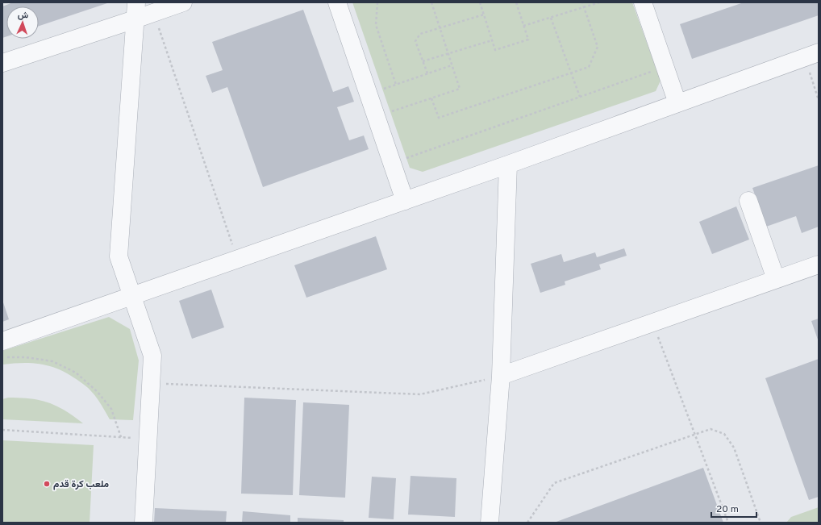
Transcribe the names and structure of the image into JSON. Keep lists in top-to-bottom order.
{
  "places": ["ملعب كرة قدم"],
  "scale_bar": "20 m",
  "north": "top"
}
